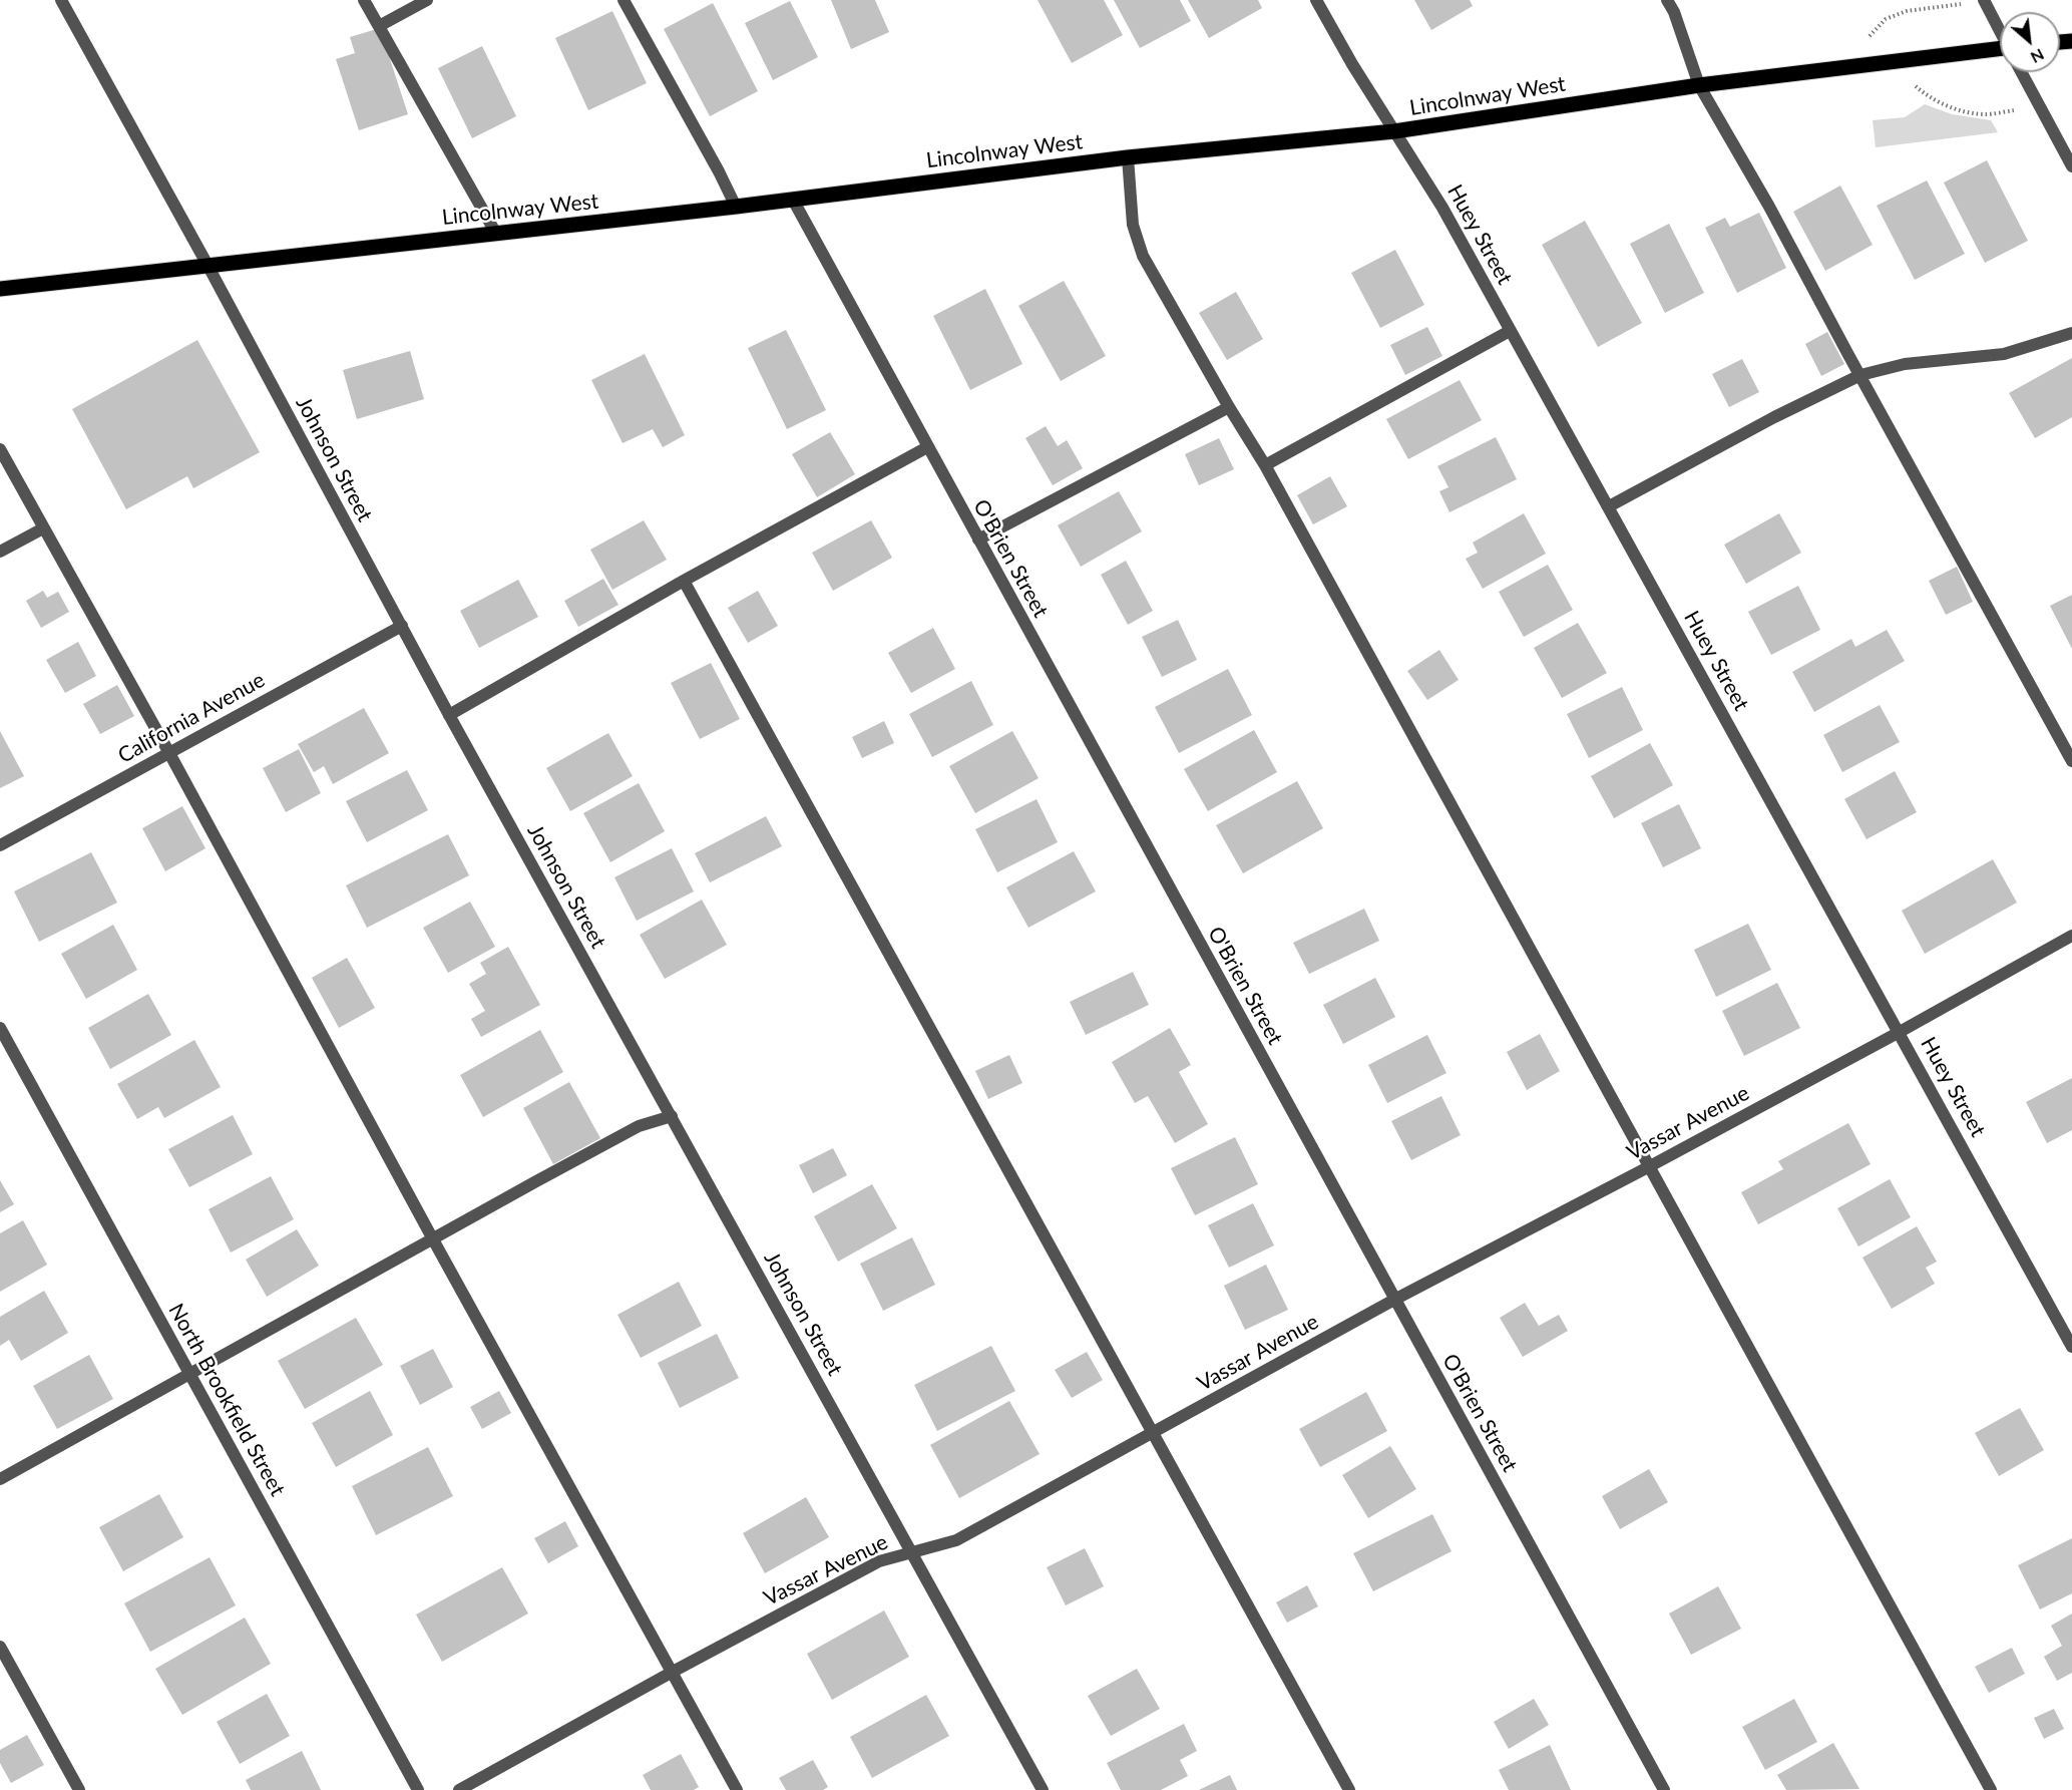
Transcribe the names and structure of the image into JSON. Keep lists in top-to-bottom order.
{
  "streets": {
    "main road": ["Lincolnway West"],
    "street": [
      "Huey Street",
      "Johnson Street",
      "O'Brien Street",
      "California Avenue",
      "Vassar Avenue",
      "North Brookfield Street"
    ]
  },
  "crossings": [
    ["Lincolnway West", "Huey Street"],
    ["Lincolnway West", "Johnson Street"],
    ["Lincolnway West", "O'Brien Street"],
    ["Huey Street", "Vassar Avenue"],
    ["Johnson Street", "California Avenue"],
    ["Johnson Street", "Vassar Avenue"],
    ["O'Brien Street", "Vassar Avenue"]
  ],
  "north": "bottom right"
}
